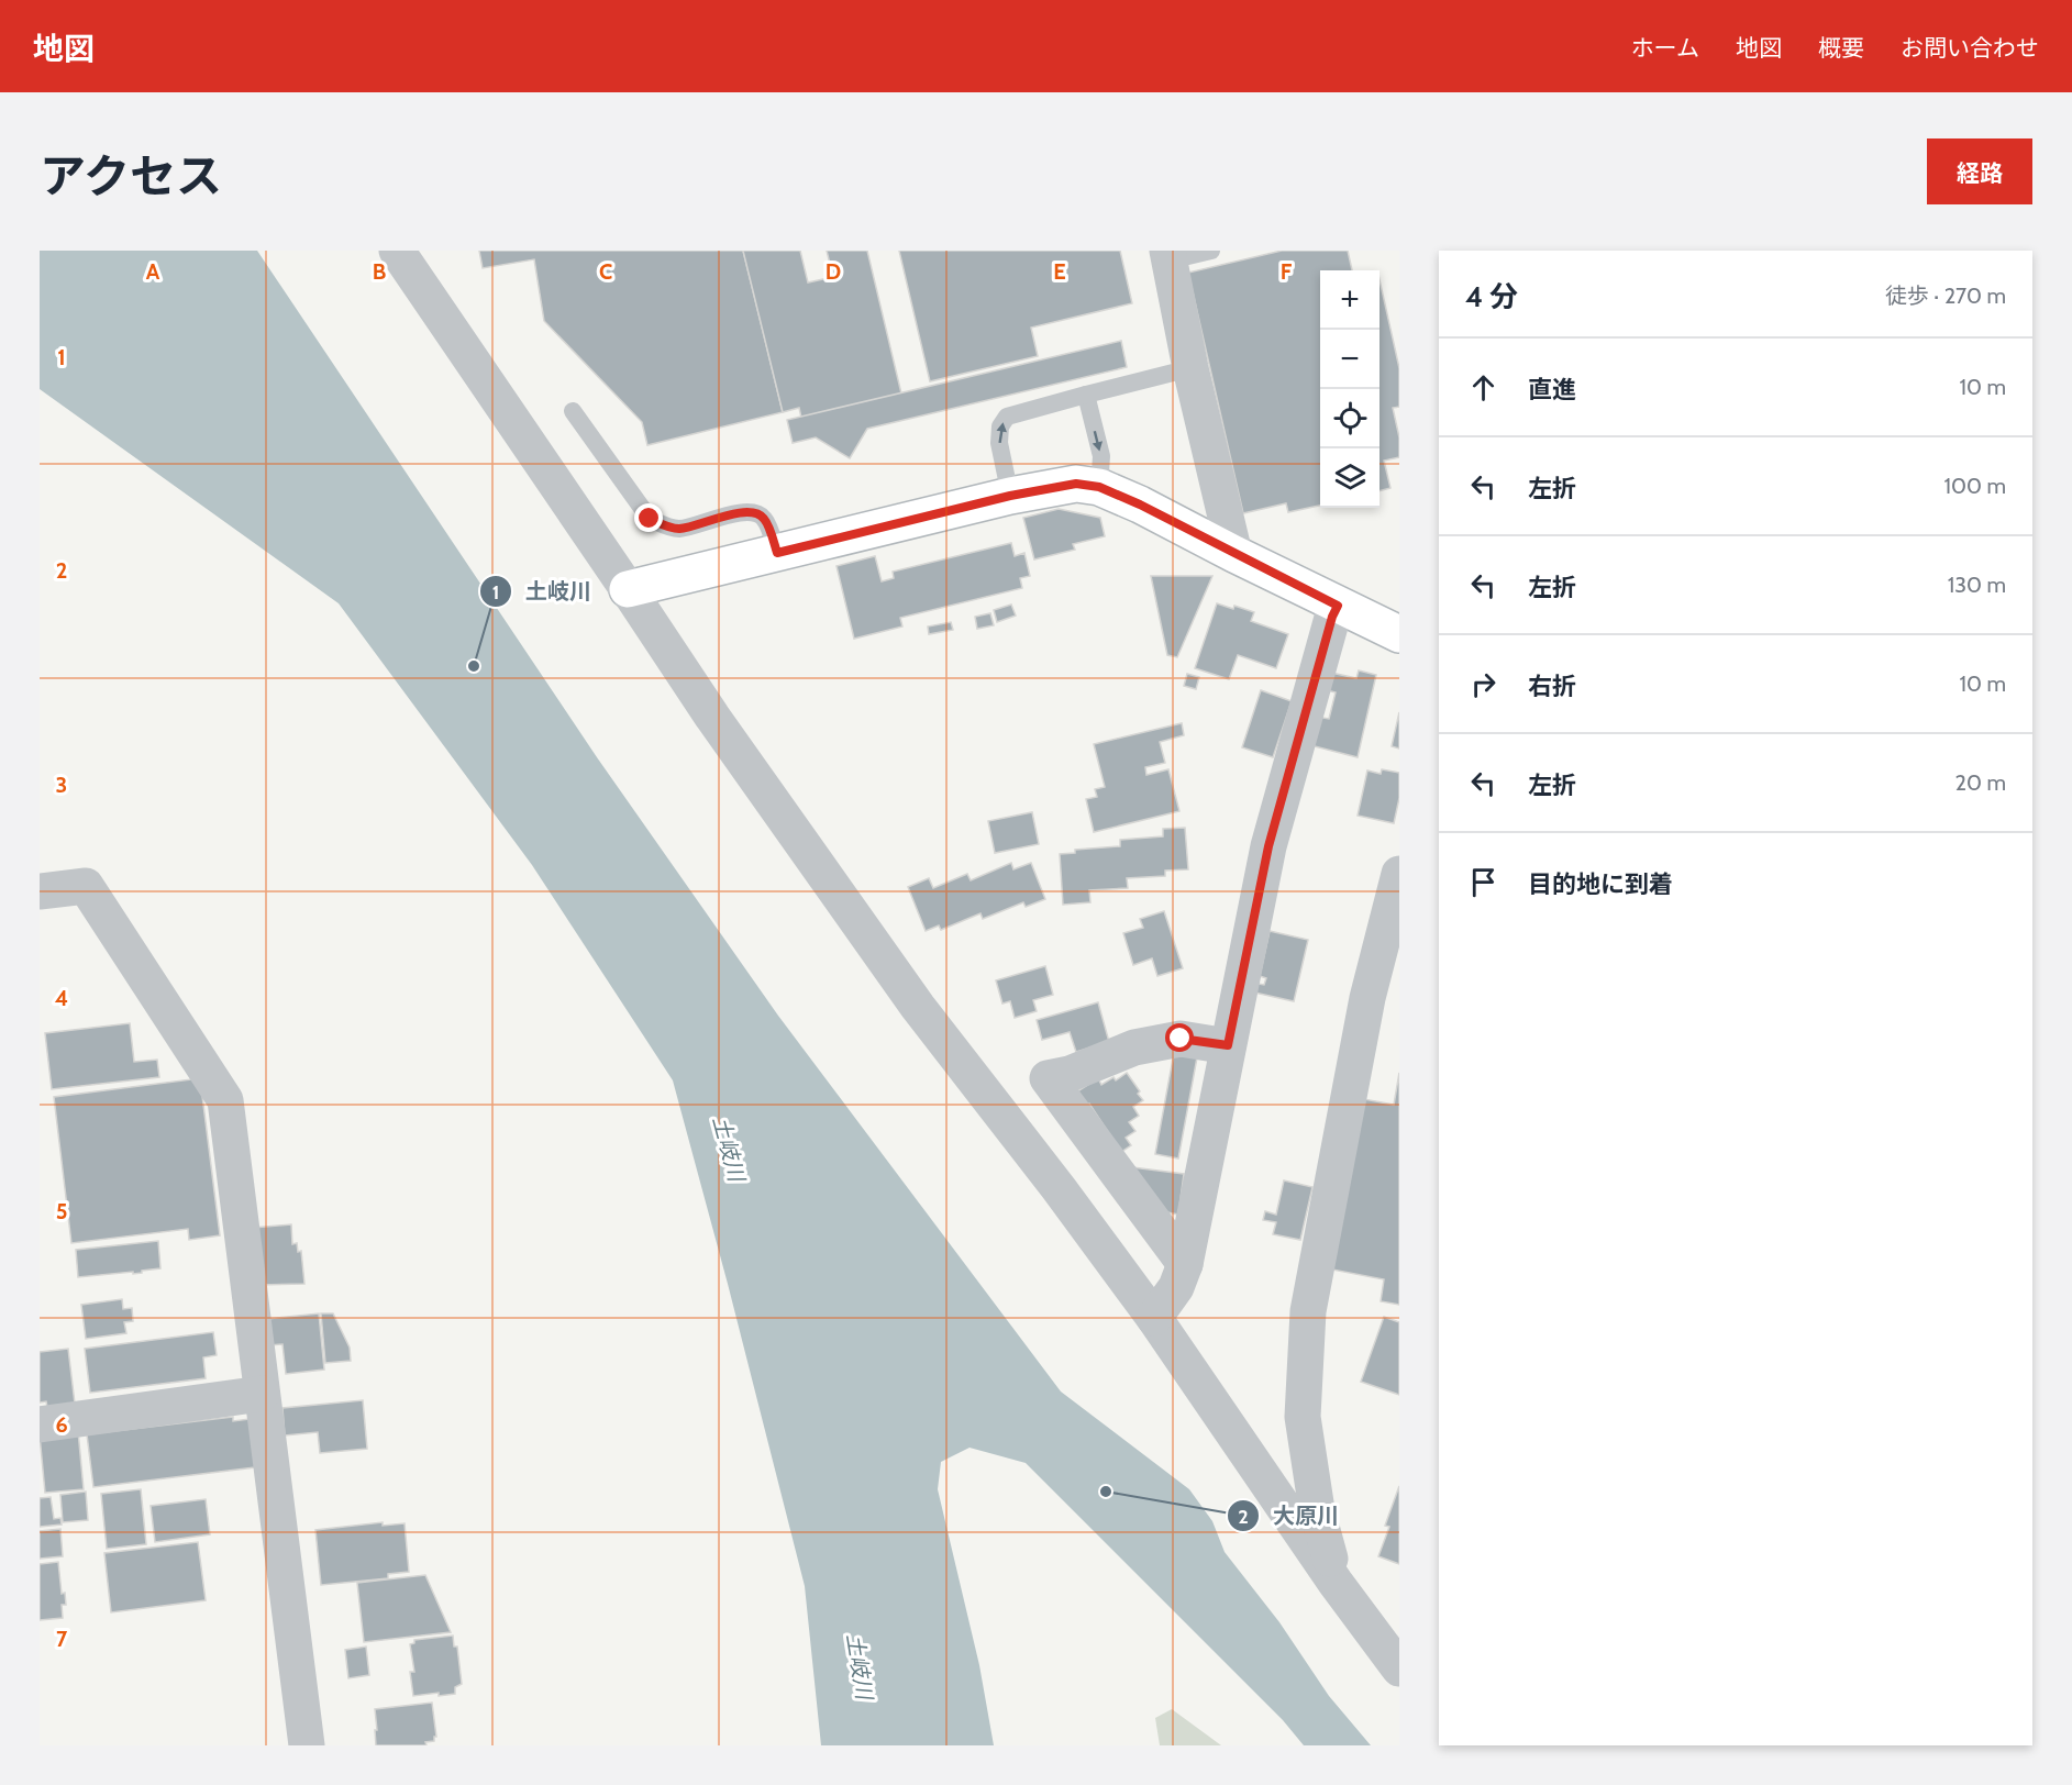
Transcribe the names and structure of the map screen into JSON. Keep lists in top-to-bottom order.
{
  "water": ["土岐川"],
  "places": ["土岐川", "大原川"],
  "page": {
    "header": "地図",
    "nav": [
      "ホーム",
      "地図",
      "概要",
      "お問い合わせ"
    ],
    "title": "アクセス",
    "buttons": "経路",
    "heading": ["4 分", "徒歩 · 270 m"],
    "map_buttons": ["+", "−"],
    "list": [
      ["直進", "10 m"],
      ["左折", "100 m"],
      ["左折", "130 m"],
      ["右折", "10 m"],
      ["左折", "20 m"],
      "目的地に到着"
    ]
  },
  "grid": {
    "columns": [
      "A",
      "B",
      "C",
      "D",
      "E",
      "F"
    ],
    "rows": [
      "1",
      "2",
      "3",
      "4",
      "5",
      "6",
      "7"
    ]
  }
}
